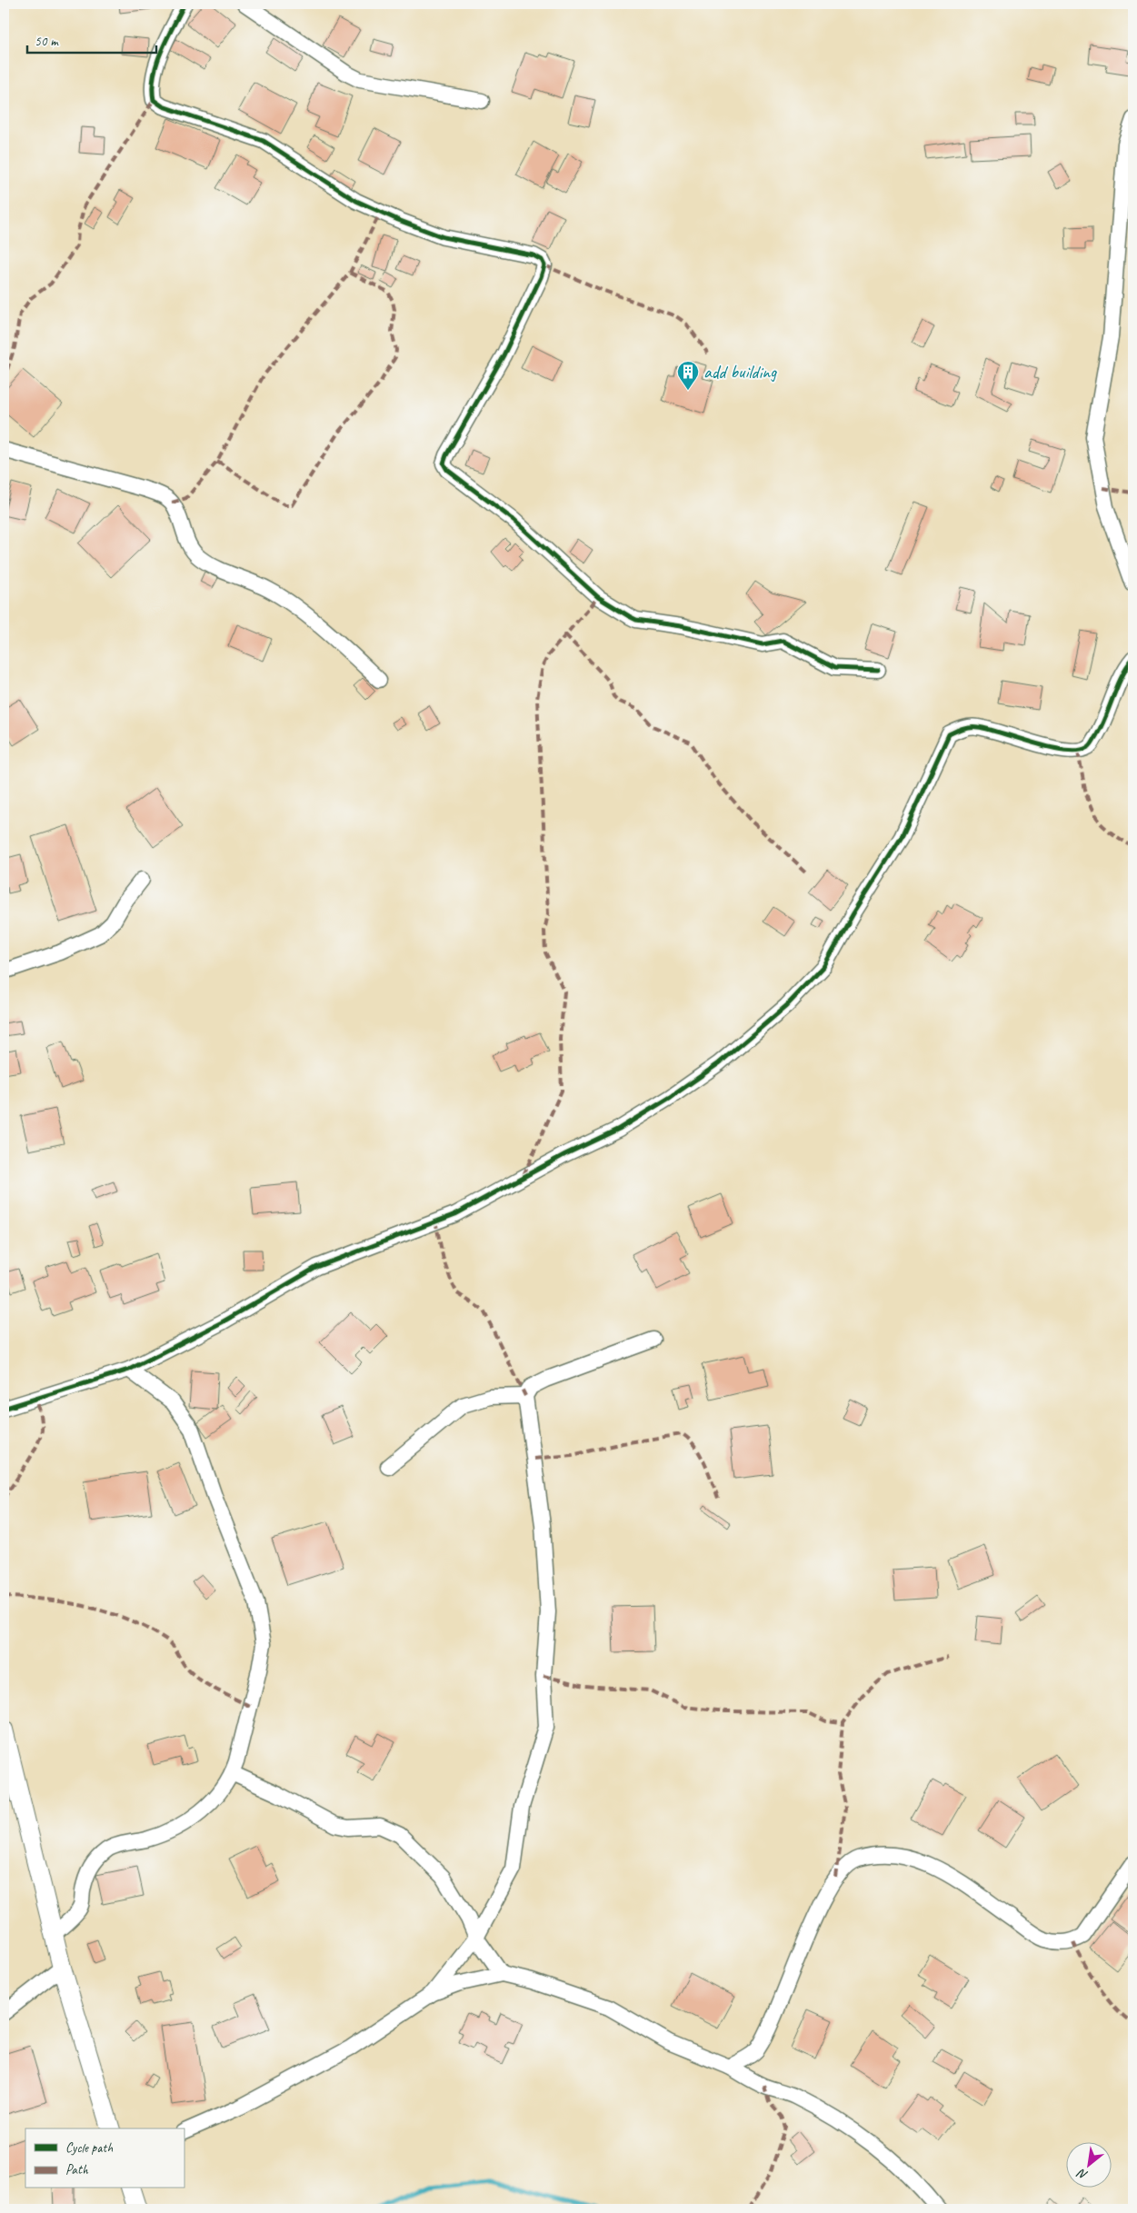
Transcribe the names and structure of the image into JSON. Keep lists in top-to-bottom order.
{
  "places": {
    "building": ["add building"]
  },
  "legend": ["Cycle path", "Path"],
  "scale_bar": "50 m",
  "north": "bottom left"
}
